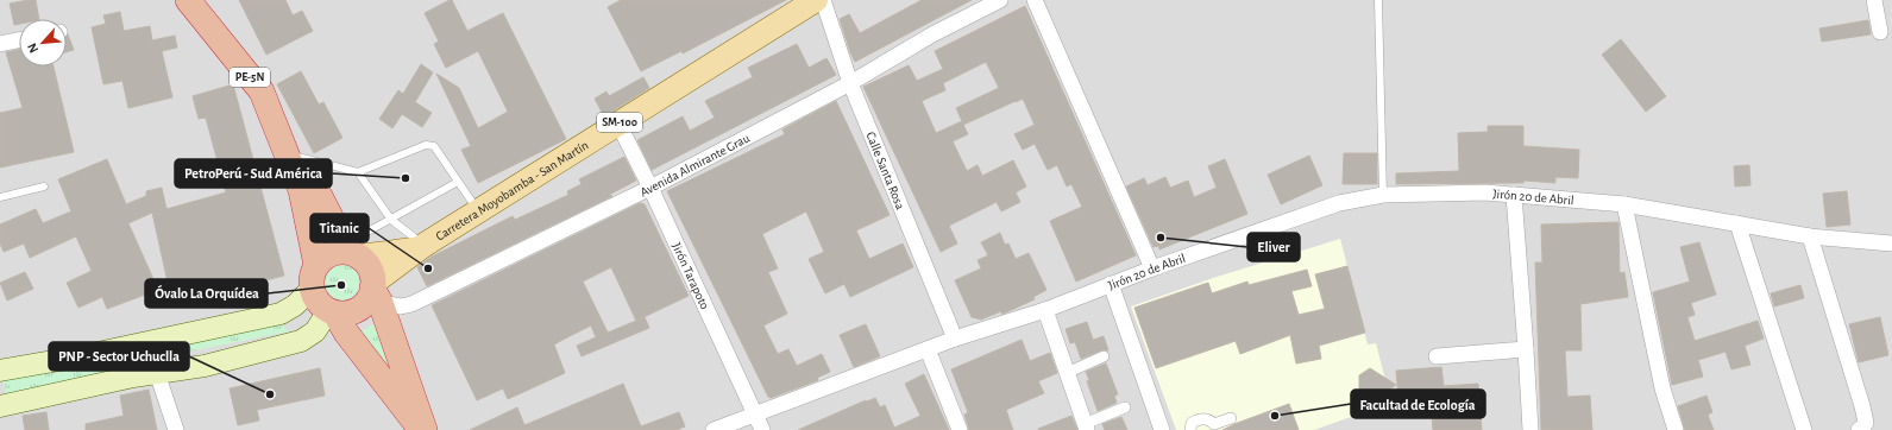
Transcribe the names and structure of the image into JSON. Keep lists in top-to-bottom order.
{
  "streets": {
    "highway": ["PE-5N"],
    "main road": ["SM-100", "Carretera Moyobamba - San Martín"],
    "street": [
      "Avenida Almirante Grau",
      "Calle Santa Rosa",
      "Jirón 20 de Abril",
      "Jirón Tarapoto"
    ]
  },
  "crossings": [
    ["PE-5N", "Avenida Almirante Grau"],
    ["PE-5N", "Carretera Moyobamba - San Martín"],
    ["Avenida Almirante Grau", "Calle Santa Rosa"],
    ["Avenida Almirante Grau", "Carretera Moyobamba - San Martín"],
    ["Avenida Almirante Grau", "Jirón Tarapoto"],
    ["Calle Santa Rosa", "Jirón 20 de Abril"],
    ["Carretera Moyobamba - San Martín", "Jirón Tarapoto"],
    ["Jirón 20 de Abril", "Jirón Tarapoto"]
  ],
  "places": [
    "PetroPerú - Sud América",
    "Eliver",
    "Titanic",
    "Óvalo La Orquídea",
    "PNP - Sector Uchuclla",
    "Facultad de Ecología"
  ],
  "north": "bottom left"
}
